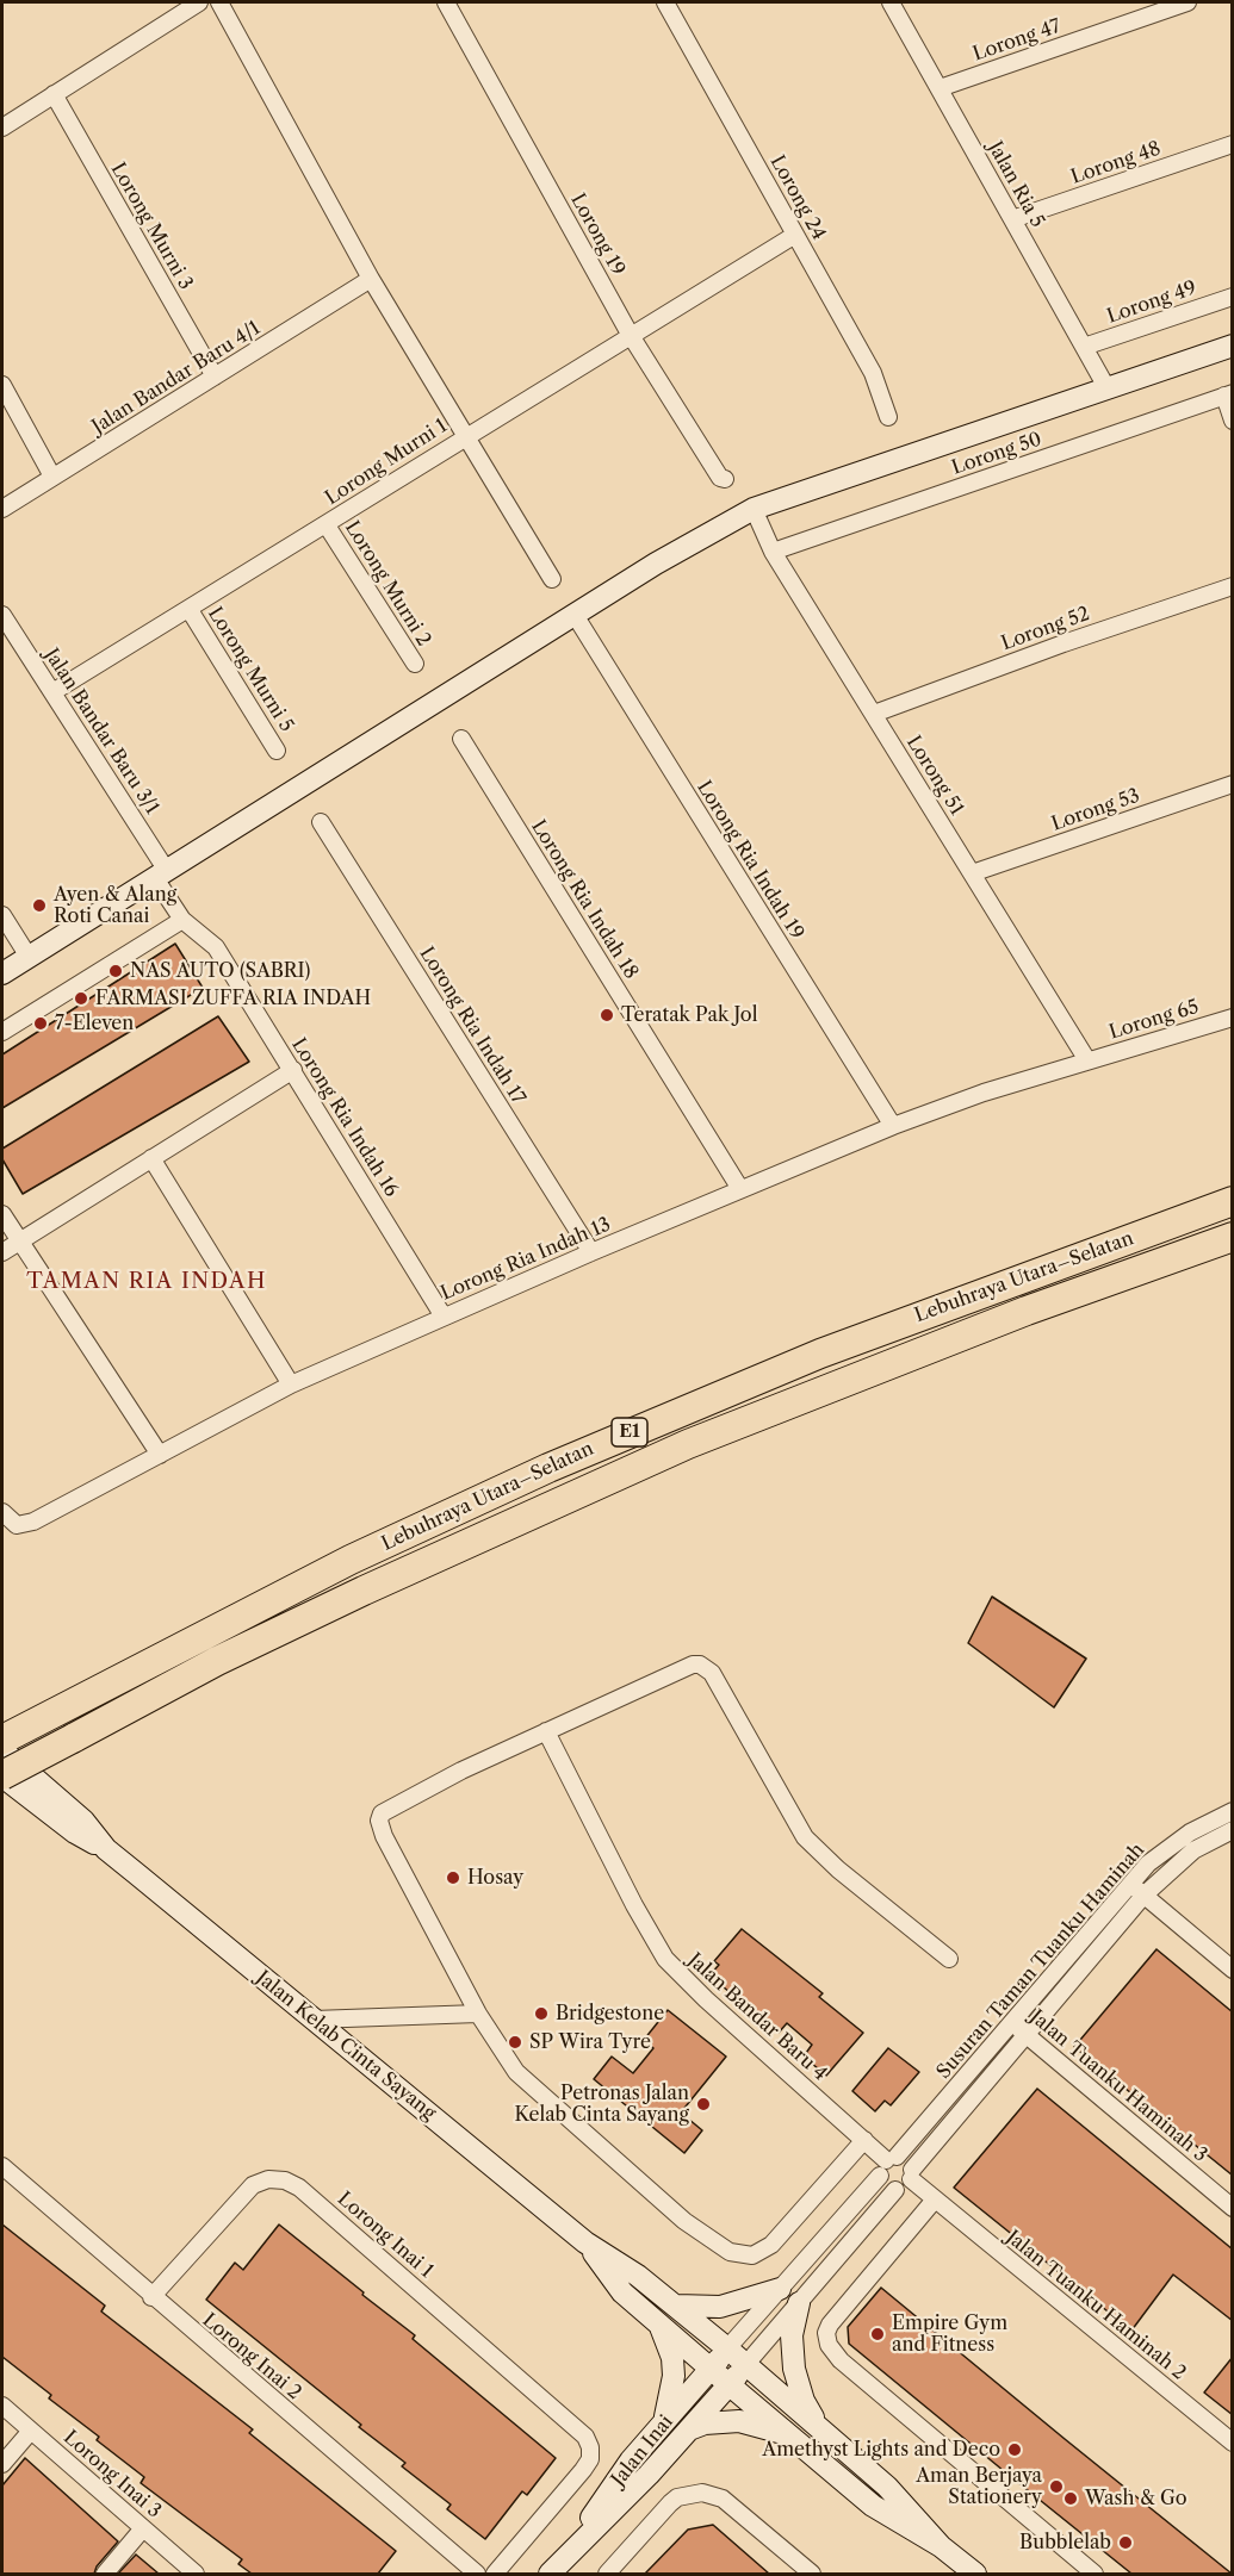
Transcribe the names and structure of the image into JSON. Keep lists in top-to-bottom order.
{
  "streets": {
    "highway": ["Lebuhraya Utara–Selatan", "E1"],
    "main road": ["Jalan Kelab Cinta Sayang", "Jalan Inai"],
    "street": [
      "Lorong 47",
      "Lorong 48",
      "Jalan Ria 5",
      "Lorong 24",
      "Lorong Murni 3",
      "Lorong 19",
      "Lorong 49",
      "Jalan Bandar Baru 4/1",
      "Lorong 50",
      "Lorong Murni 1",
      "Lorong Murni 2",
      "Lorong 52",
      "Lorong Murni 5",
      "Jalan Bandar Baru 3/1",
      "Lorong 51",
      "Lorong 53",
      "Lorong Ria Indah 19",
      "Lorong Ria Indah 18",
      "Lorong 65",
      "Lorong Ria Indah 17",
      "Lorong Ria Indah 16",
      "Lorong Ria Indah 13",
      "Susuran Taman Tuanku Haminah",
      "Jalan Bandar Baru 4",
      "Jalan Tuanku Haminah 3",
      "Lorong Inai 1",
      "Jalan Tuanku Haminah 2",
      "Lorong Inai 2",
      "Lorong Inai 3"
    ]
  },
  "crossings": [
    ["Lorong 47", "Jalan Ria 5"],
    ["Lorong 48", "Jalan Ria 5"],
    ["Jalan Ria 5", "Lorong 49"],
    ["Lorong Murni 3", "Jalan Bandar Baru 4/1"],
    ["Jalan Bandar Baru 4/1", "Lorong Murni 1"],
    ["Lorong 50", "Lorong 51"],
    ["Lorong Murni 1", "Lorong Murni 2"],
    ["Lorong Murni 1", "Lorong Murni 5"],
    ["Lorong Murni 1", "Jalan Bandar Baru 3/1"],
    ["Lorong 52", "Lorong 51"],
    ["Jalan Bandar Baru 3/1", "Lorong Ria Indah 16"],
    ["Lorong 51", "Lorong 53"],
    ["Lorong 51", "Lorong 65"],
    ["Lorong 51", "Lorong Ria Indah 13"],
    ["Lorong Ria Indah 19", "Lorong Ria Indah 13"],
    ["Lorong Ria Indah 18", "Lorong Ria Indah 13"],
    ["Lorong 65", "Lorong Ria Indah 13"],
    ["Lorong Ria Indah 17", "Lorong Ria Indah 13"],
    ["Lorong Ria Indah 16", "Lorong Ria Indah 13"],
    ["Lebuhraya Utara–Selatan", "Jalan Kelab Cinta Sayang"],
    ["Susuran Taman Tuanku Haminah", "Jalan Bandar Baru 4"],
    ["Susuran Taman Tuanku Haminah", "Jalan Kelab Cinta Sayang"],
    ["Susuran Taman Tuanku Haminah", "Jalan Tuanku Haminah 3"],
    ["Susuran Taman Tuanku Haminah", "Jalan Tuanku Haminah 2"],
    ["Susuran Taman Tuanku Haminah", "Jalan Inai"],
    ["Jalan Bandar Baru 4", "Jalan Tuanku Haminah 2"],
    ["Jalan Kelab Cinta Sayang", "Jalan Inai"],
    ["Lorong Inai 1", "Lorong Inai 2"]
  ],
  "districts": ["TAMAN RIA INDAH"],
  "places": [
    "Ayen & Alang Roti Canai",
    "NAS AUTO (SABRI)",
    "FARMASI ZUFFA RIA INDAH",
    "Teratak Pak Jol",
    "7-Eleven",
    "Hosay",
    "Bridgestone",
    "SP Wira Tyre",
    "Petronas Jalan Kelab Cinta Sayang",
    "Empire Gym and Fitness",
    "Amethyst Lights and Deco",
    "Aman Berjaya Stationery",
    "Wash & Go",
    "Bubblelab"
  ]
}
